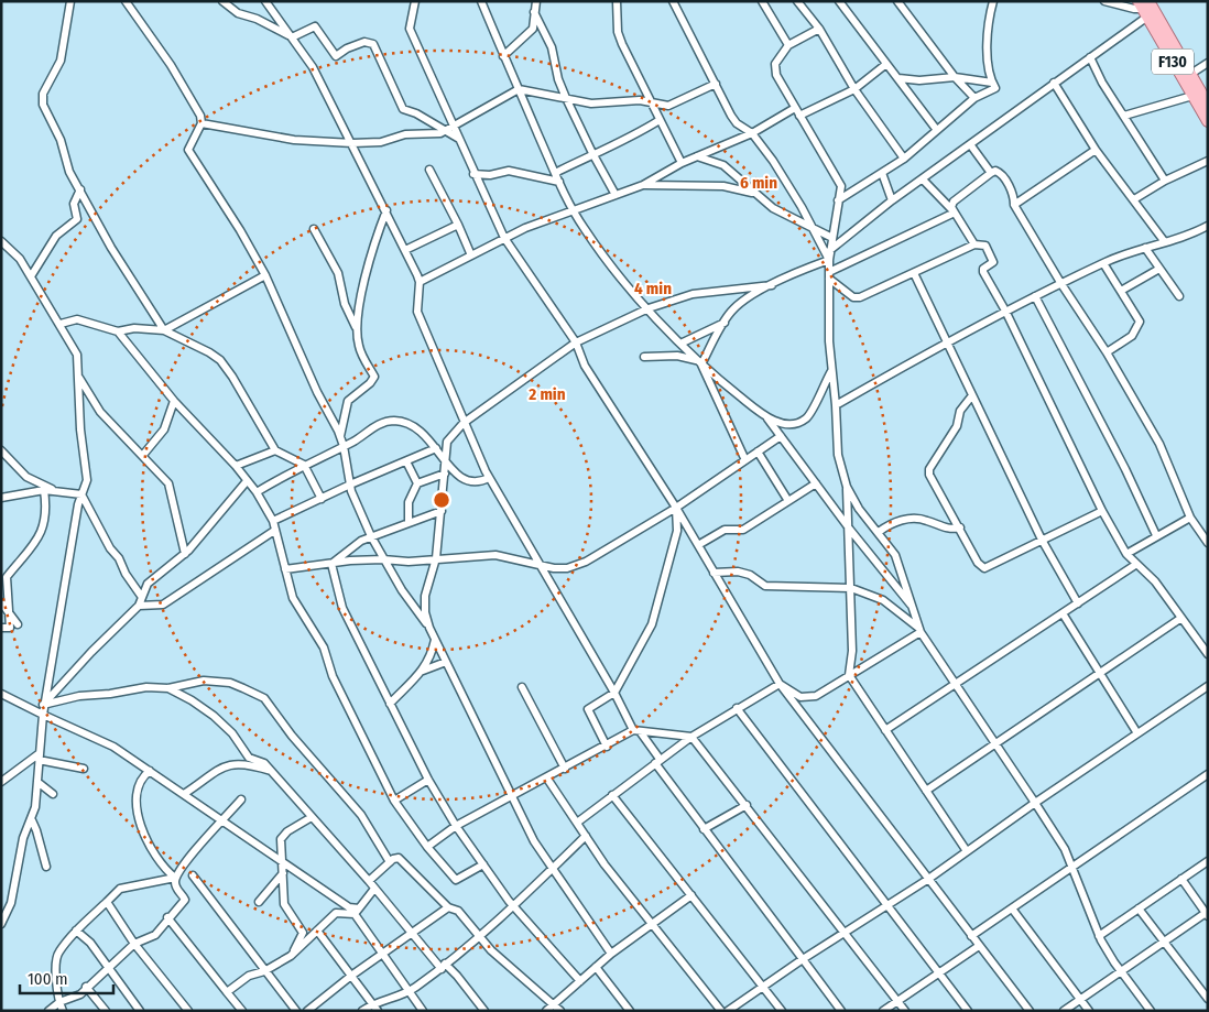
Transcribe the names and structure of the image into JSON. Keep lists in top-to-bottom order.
{
  "streets": {
    "main road": ["F130"]
  },
  "scale_bar": "100 m",
  "rings": ["6 min", "4 min", "2 min"]
}
